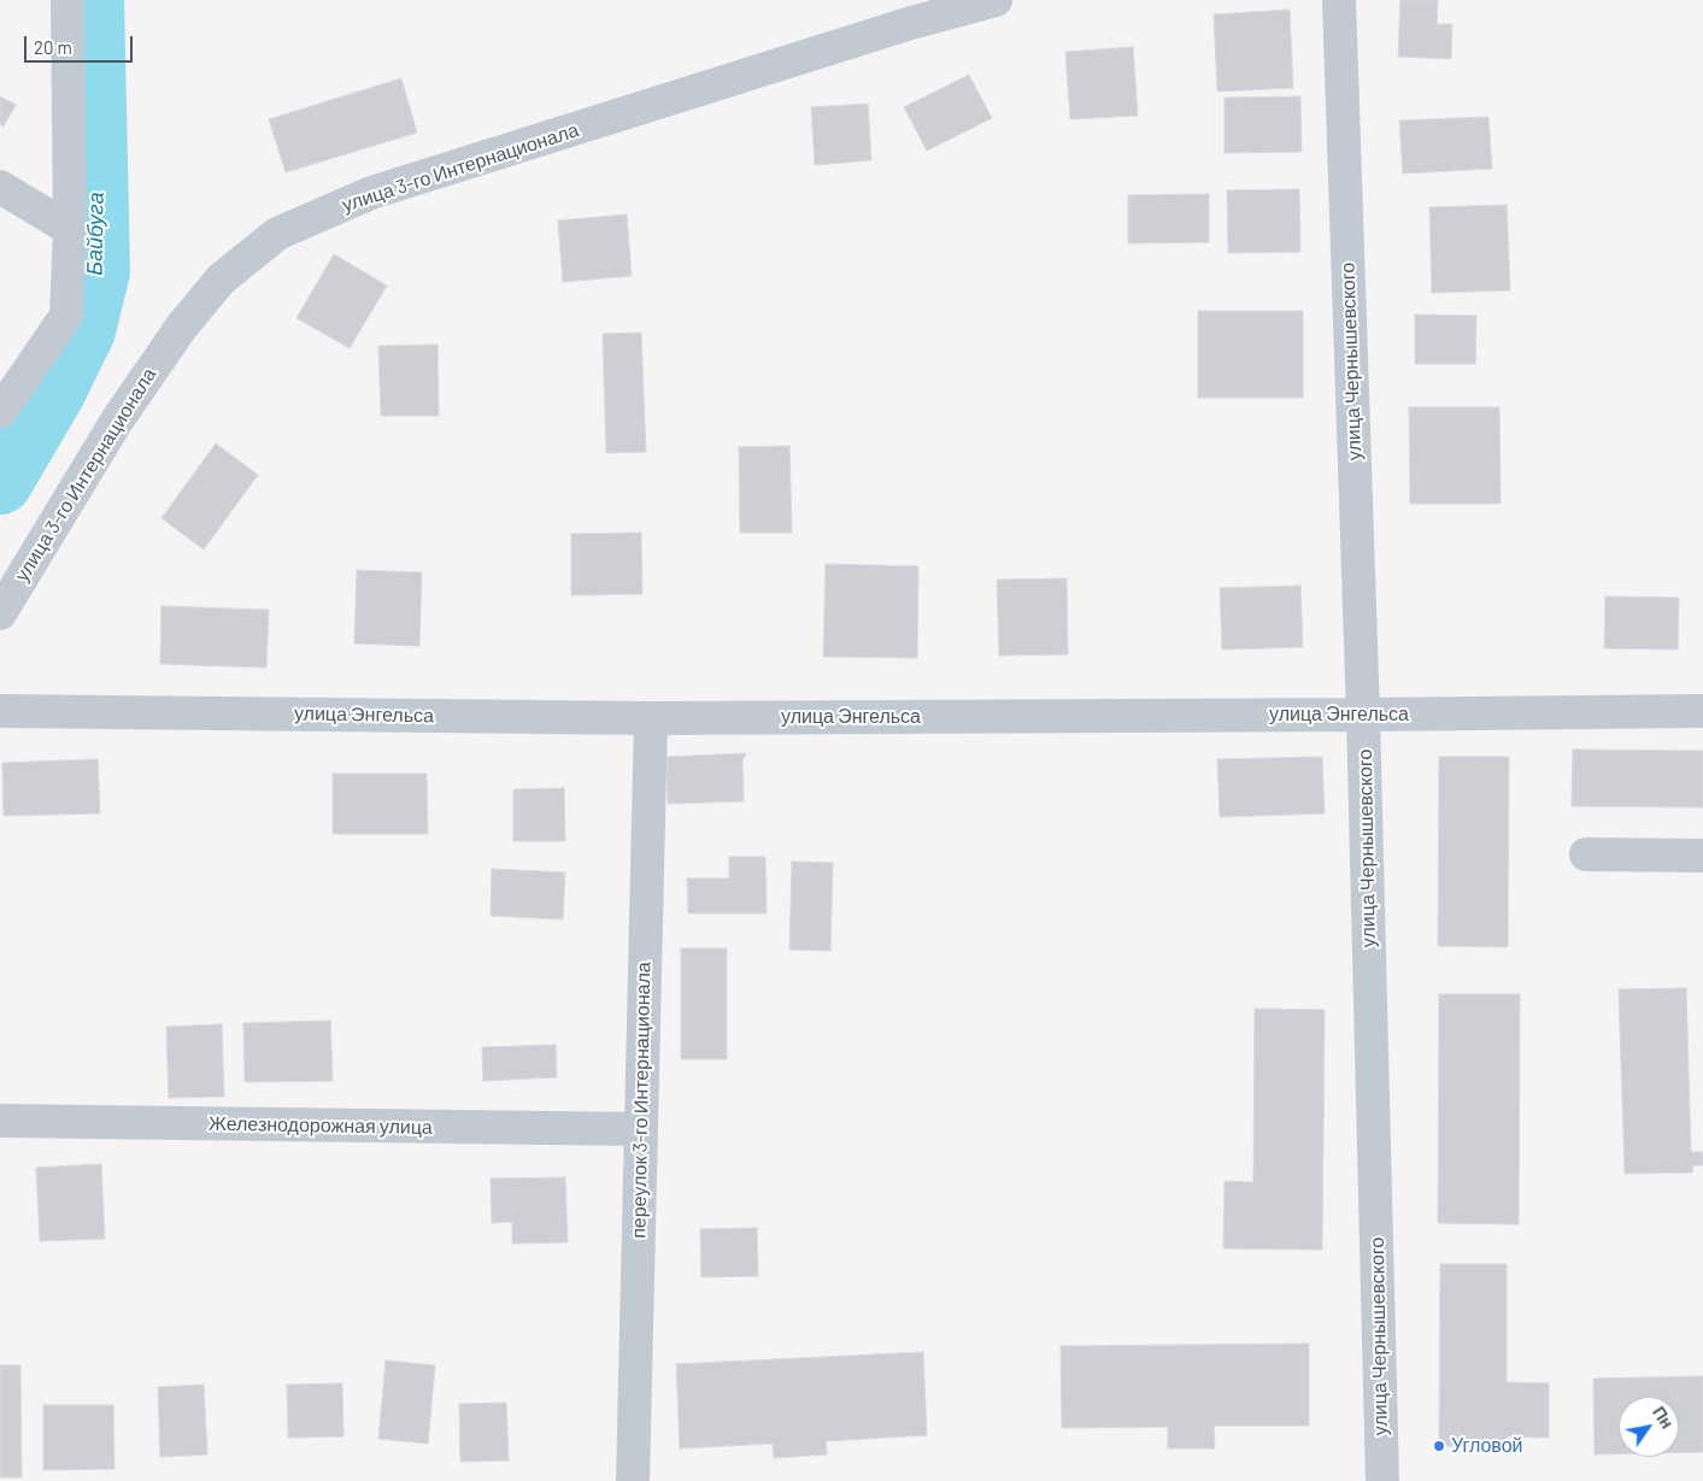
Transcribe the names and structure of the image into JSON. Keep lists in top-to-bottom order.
{
  "streets": {
    "street": [
      "улица 3-го Интернационала",
      "улица Чернышевского",
      "улица Энгельса",
      "переулок 3-го Интернационала",
      "Железнодорожная улица"
    ]
  },
  "crossings": [
    ["улица Чернышевского", "улица Энгельса"],
    ["улица Энгельса", "переулок 3-го Интернационала"],
    ["переулок 3-го Интернационала", "Железнодорожная улица"]
  ],
  "water": ["Байбуга"],
  "places": ["Угловой"],
  "scale_bar": "20 m",
  "north": "top right"
}
